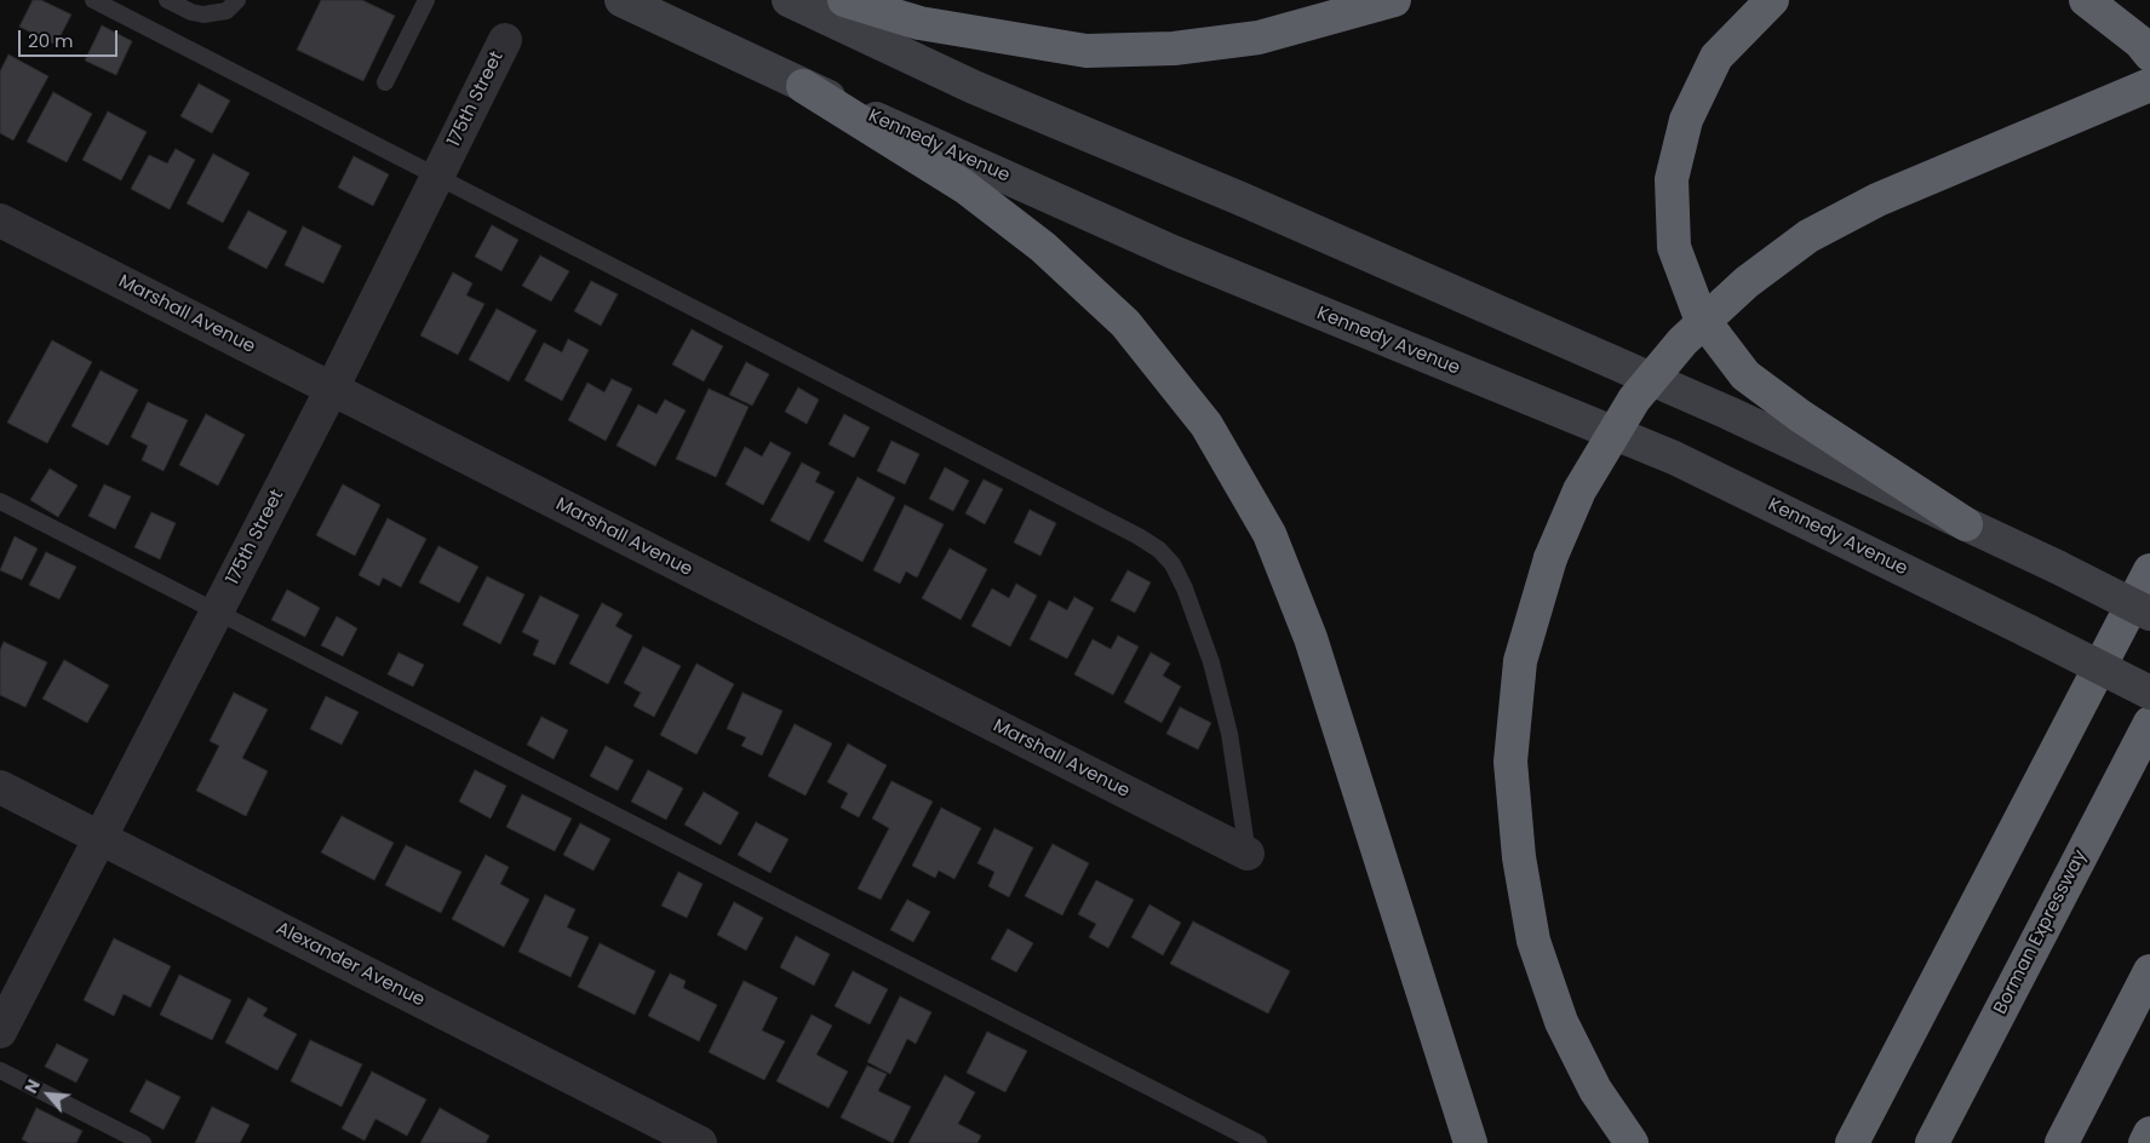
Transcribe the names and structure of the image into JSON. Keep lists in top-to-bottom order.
{
  "streets": {
    "highway": ["Borman Expressway"],
    "main road": ["Kennedy Avenue"],
    "street": ["175th Street", "Marshall Avenue", "Alexander Avenue"]
  },
  "crossings": [
    ["175th Street", "Marshall Avenue"],
    ["175th Street", "Alexander Avenue"]
  ],
  "scale_bar": "20 m",
  "north": "top left"
}
